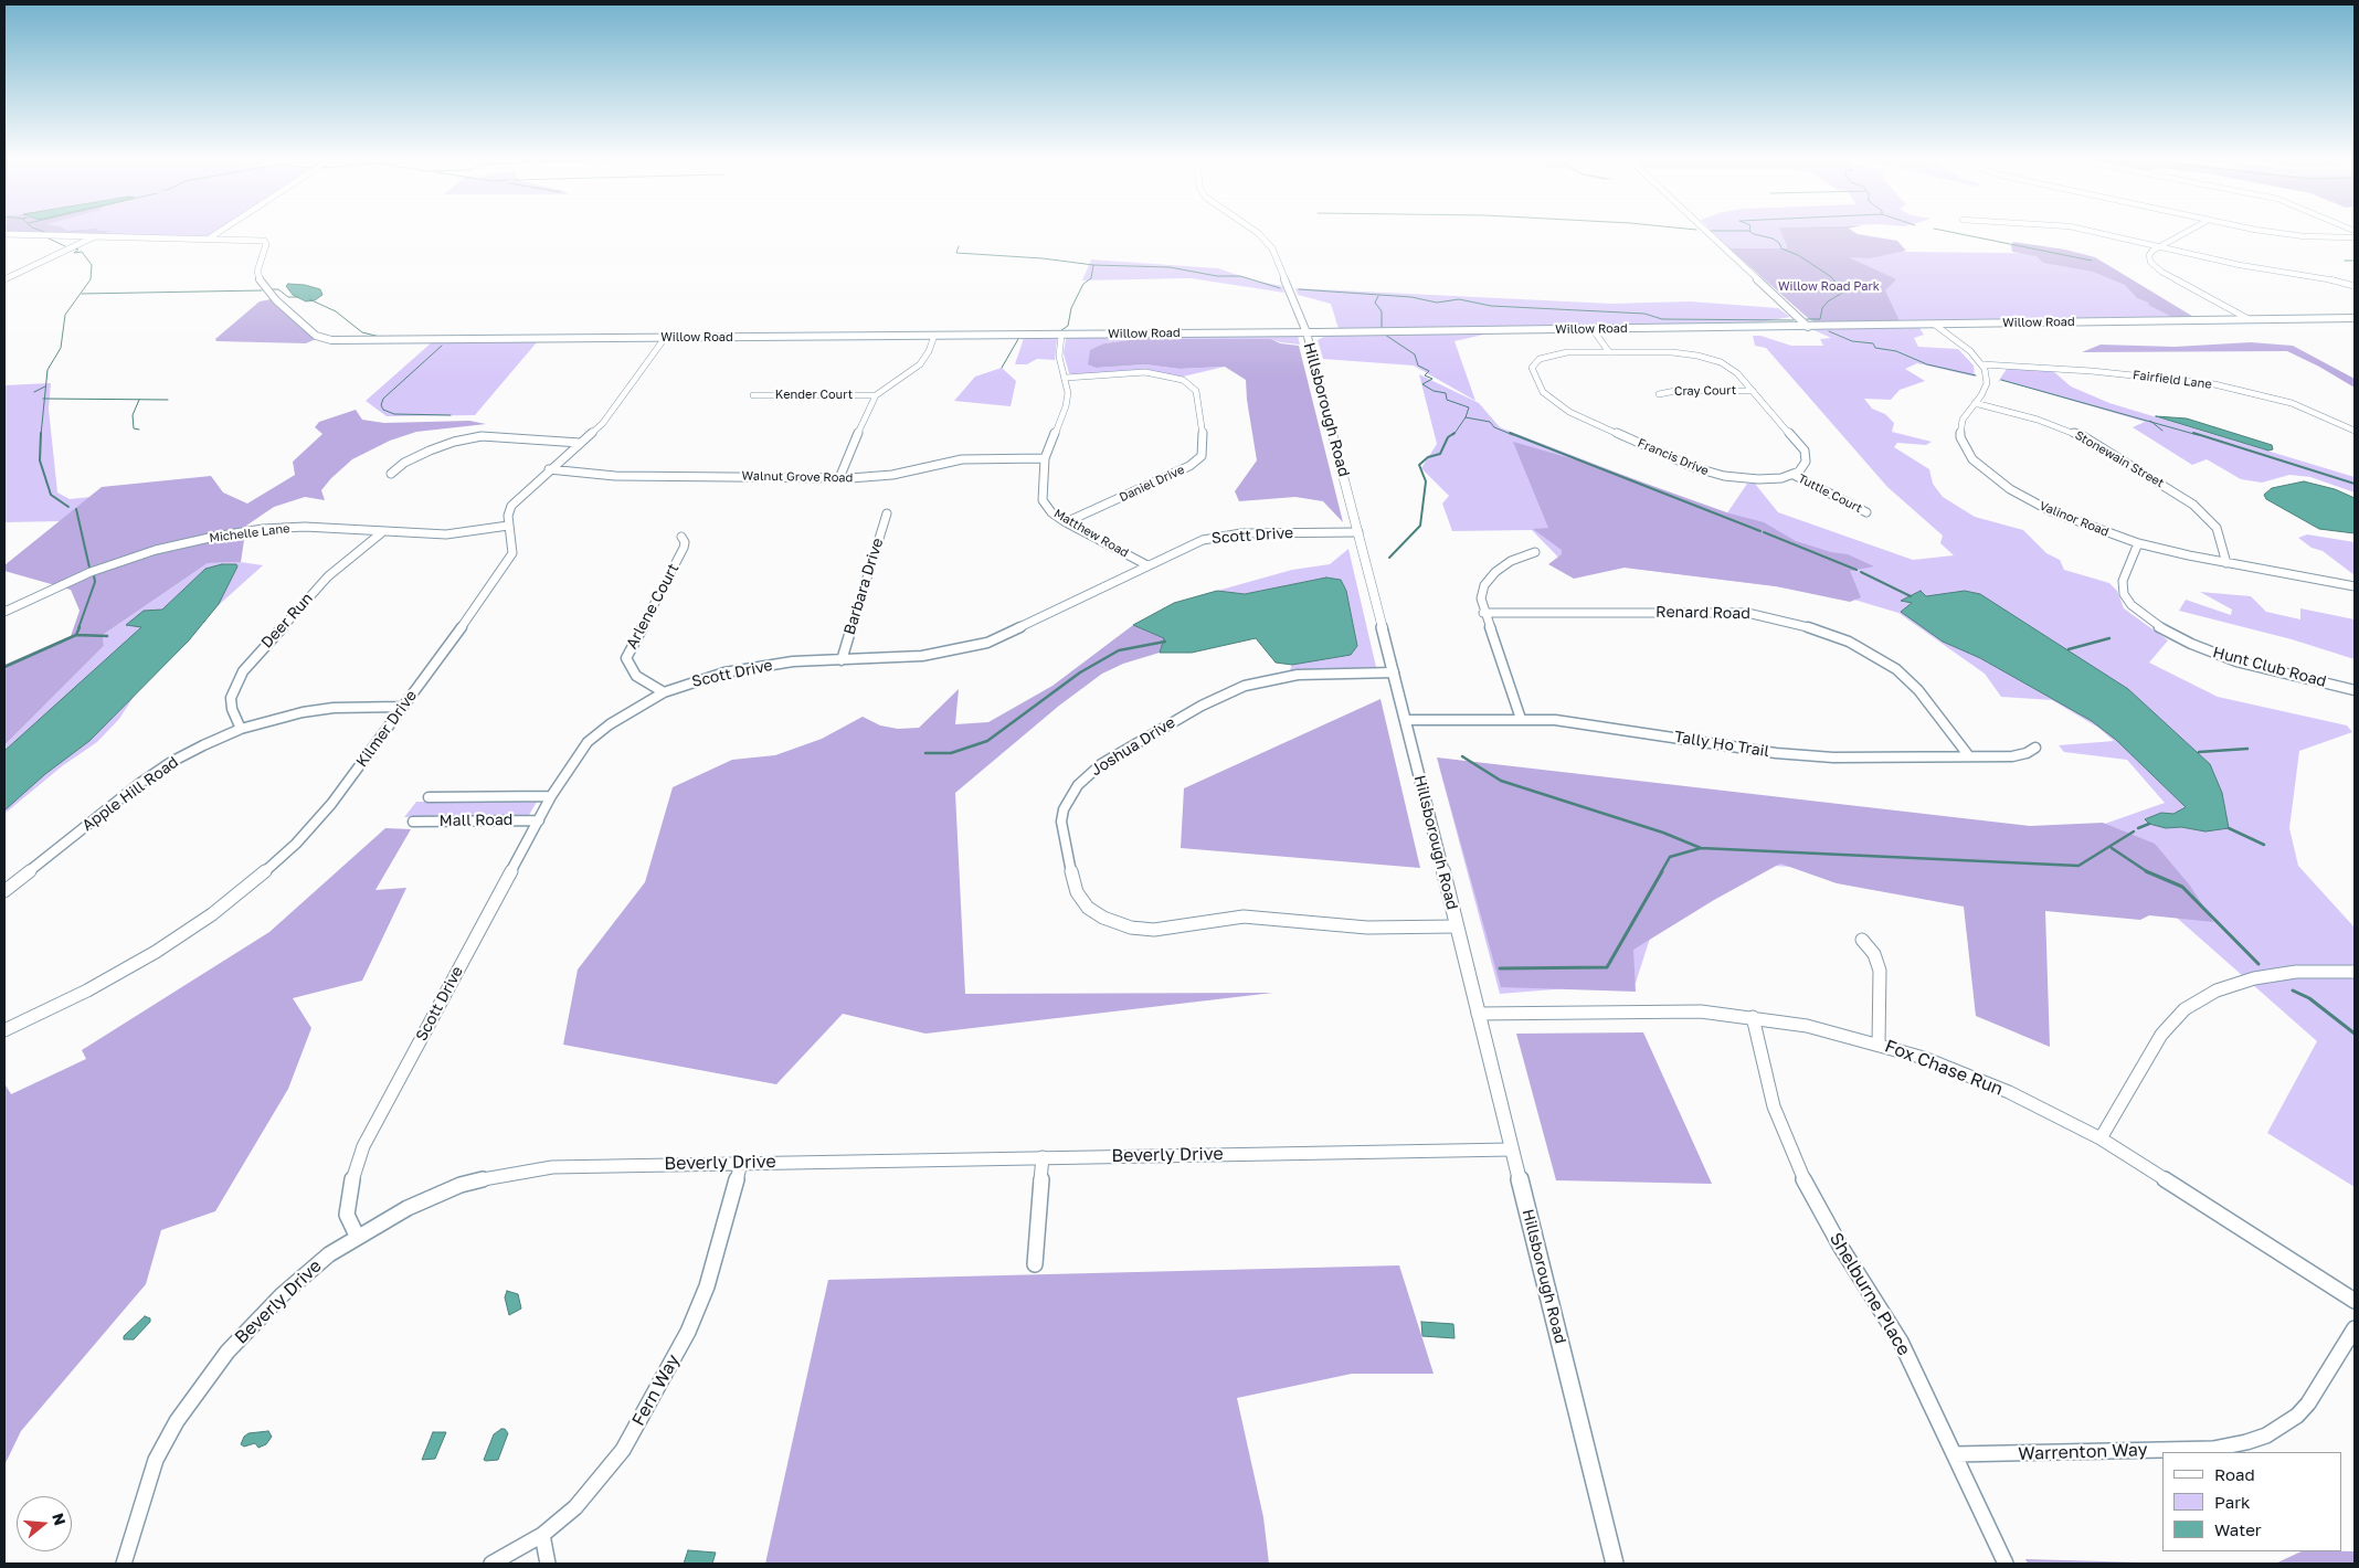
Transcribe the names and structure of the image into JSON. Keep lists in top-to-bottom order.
{
  "streets": {
    "street": [
      "Willow Road",
      "Fairfield Lane",
      "Cray Court",
      "Kender Court",
      "Hillsborough Road",
      "Francis Drive",
      "Stonewain Street",
      "Walnut Grove Road",
      "Daniel Drive",
      "Tuttle Court",
      "Valinor Road",
      "Michelle Lane",
      "Matthew Road",
      "Scott Drive",
      "Barbara Drive",
      "Arlene Court",
      "Renard Road",
      "Deer Run",
      "Hunt Club Road",
      "Kilmer Drive",
      "Tally Ho Trail",
      "Joshua Drive",
      "Apple Hill Road",
      "Mall Road",
      "Fox Chase Run",
      "Beverly Drive",
      "Shelburne Place",
      "Fern Way",
      "Warrenton Way"
    ]
  },
  "crossings": [
    ["Willow Road", "Hillsborough Road"],
    ["Willow Road", "Matthew Road"],
    ["Willow Road", "Kilmer Drive"],
    ["Fairfield Lane", "Valinor Road"],
    ["Cray Court", "Francis Drive"],
    ["Hillsborough Road", "Scott Drive"],
    ["Hillsborough Road", "Tally Ho Trail"],
    ["Hillsborough Road", "Joshua Drive"],
    ["Hillsborough Road", "Fox Chase Run"],
    ["Hillsborough Road", "Beverly Drive"],
    ["Francis Drive", "Tuttle Court"],
    ["Stonewain Street", "Valinor Road"],
    ["Walnut Grove Road", "Matthew Road"],
    ["Walnut Grove Road", "Kilmer Drive"],
    ["Daniel Drive", "Matthew Road"],
    ["Valinor Road", "Hunt Club Road"],
    ["Michelle Lane", "Deer Run"],
    ["Michelle Lane", "Kilmer Drive"],
    ["Matthew Road", "Scott Drive"],
    ["Scott Drive", "Barbara Drive"],
    ["Scott Drive", "Arlene Court"],
    ["Scott Drive", "Mall Road"],
    ["Scott Drive", "Beverly Drive"],
    ["Renard Road", "Tally Ho Trail"],
    ["Deer Run", "Apple Hill Road"],
    ["Kilmer Drive", "Apple Hill Road"],
    ["Fox Chase Run", "Shelburne Place"],
    ["Beverly Drive", "Fern Way"],
    ["Shelburne Place", "Warrenton Way"]
  ],
  "parks": ["Willow Road Park"],
  "legend": ["Road", "Park", "Water"],
  "north": "right"
}
